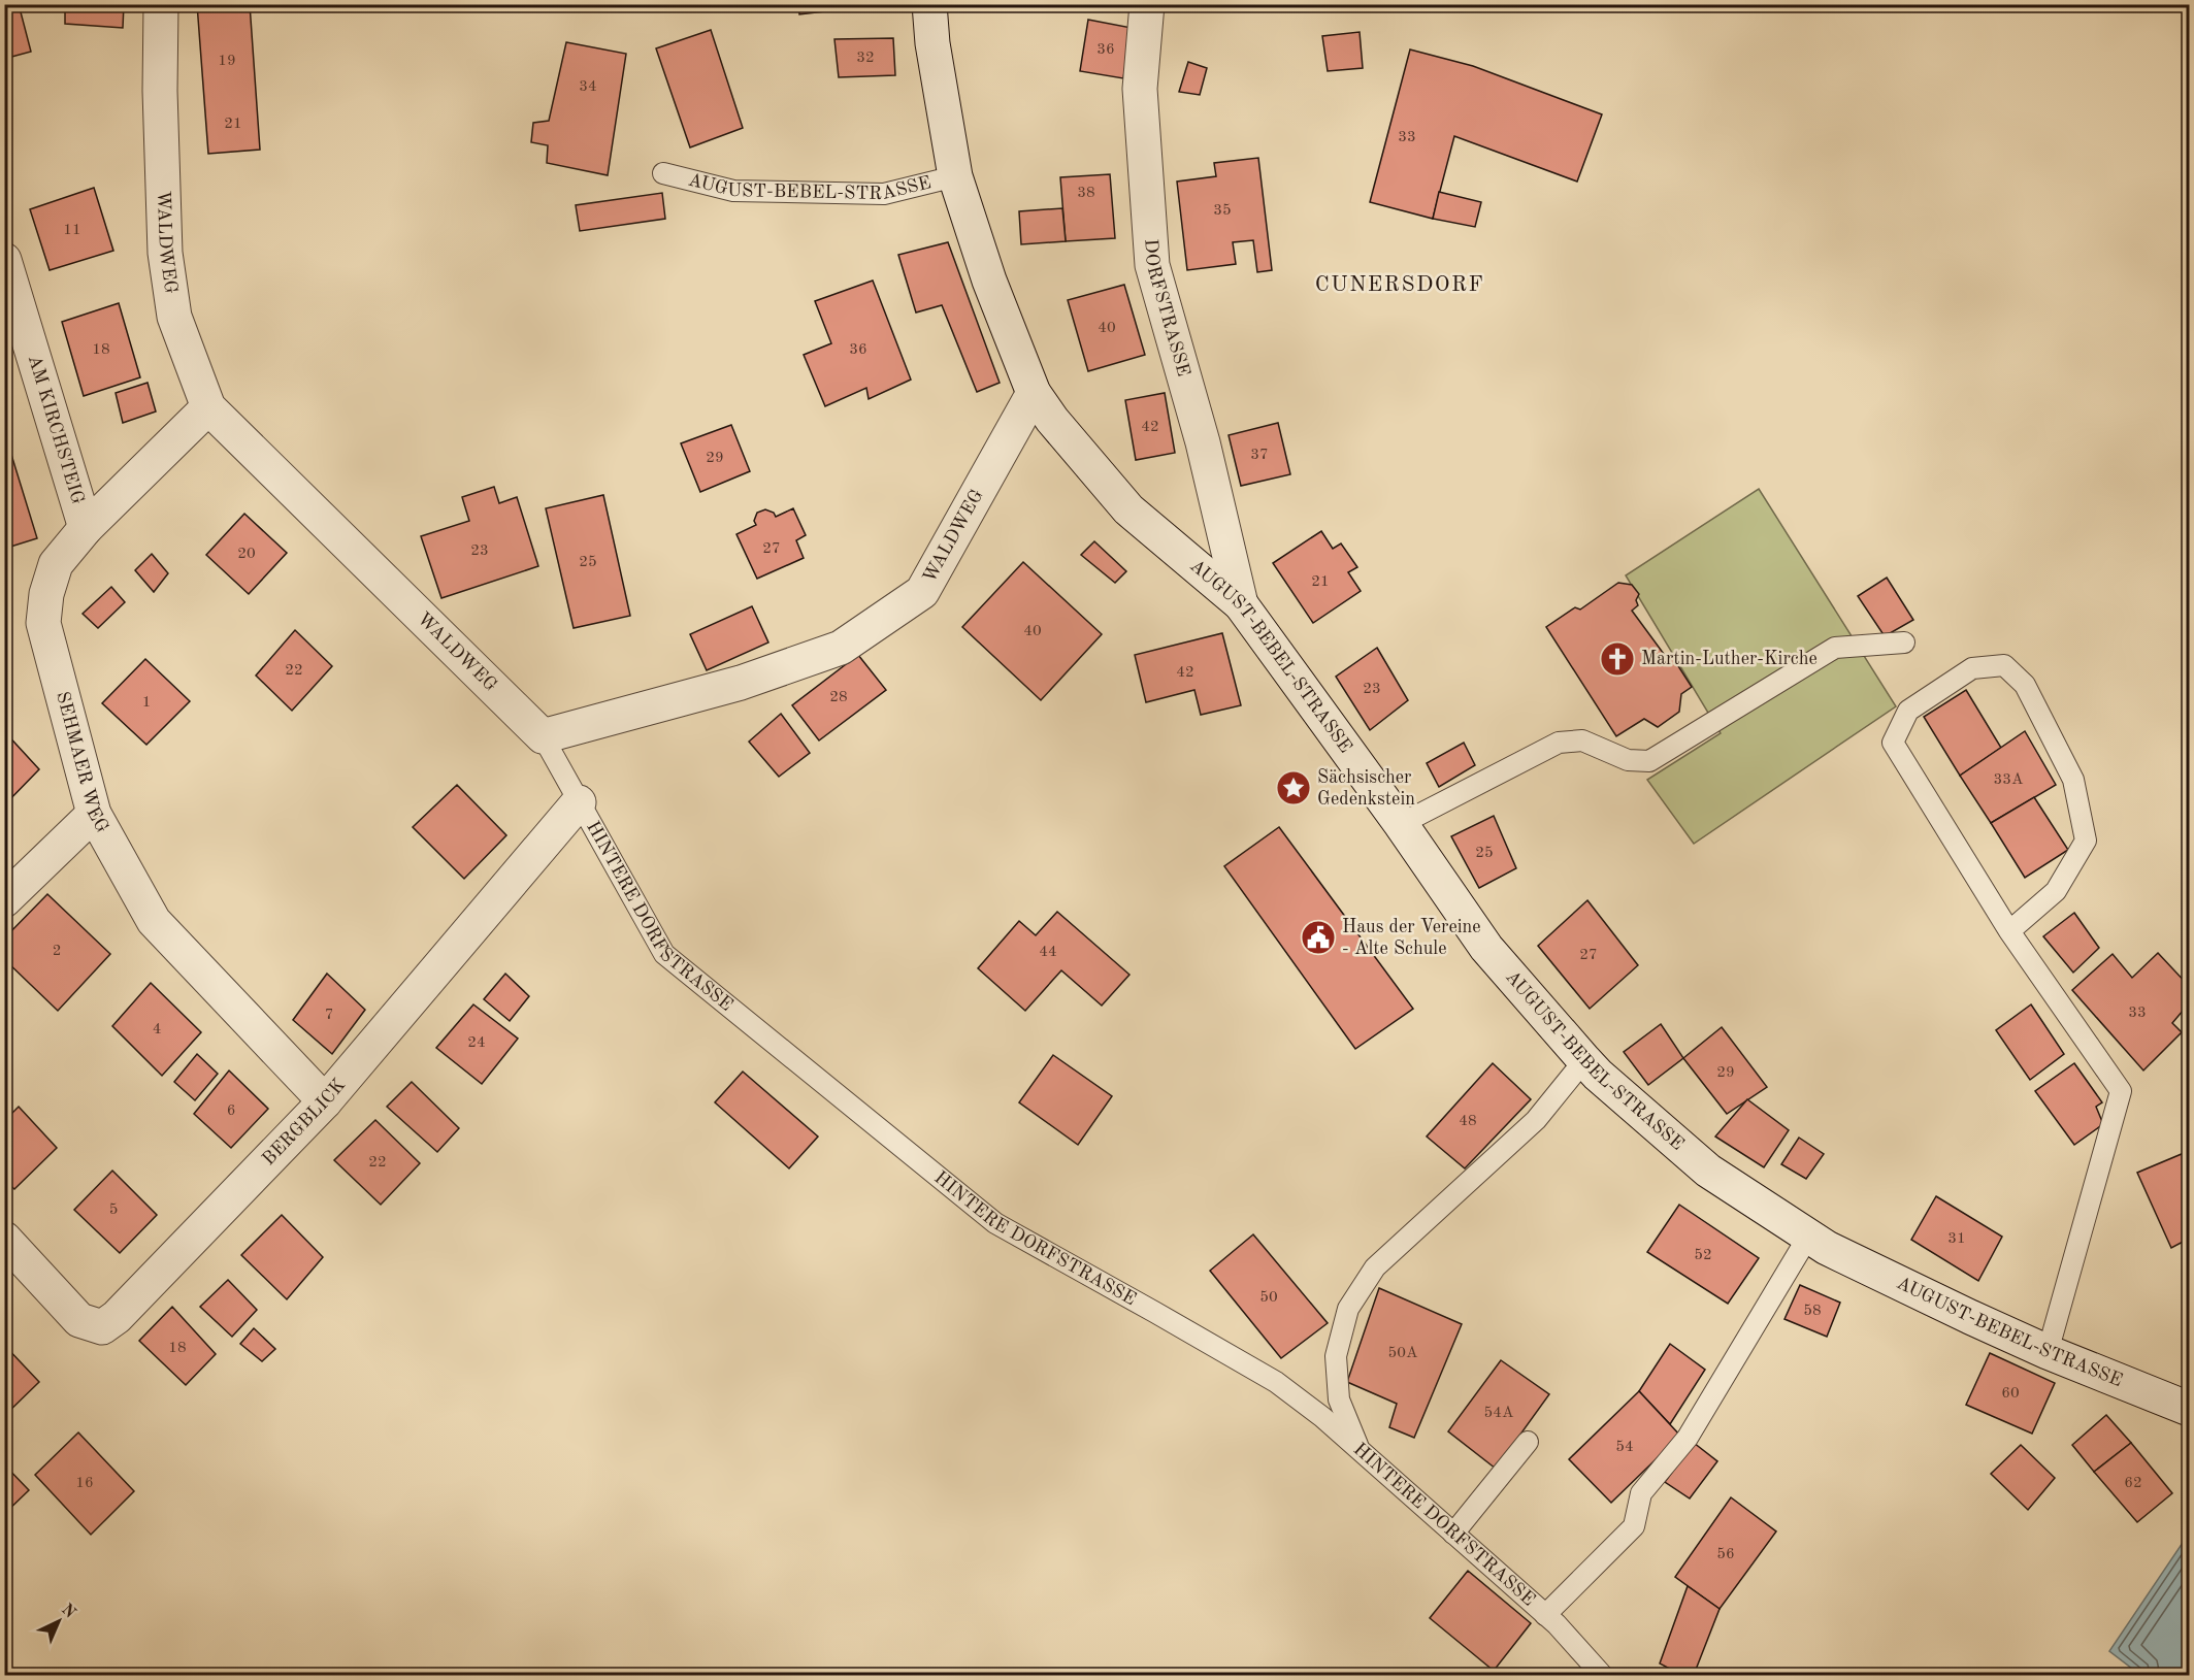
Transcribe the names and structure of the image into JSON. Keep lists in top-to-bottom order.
{
  "streets": {
    "street": [
      "AUGUST-BEBEL-STRASSE",
      "WALDWEG",
      "DORFSTRASSE",
      "AM KIRCHSTEIG",
      "SEHMAER WEG",
      "BERGBLICK"
    ],
    "lane": ["HINTERE DORFSTRASSE"]
  },
  "crossings": [
    ["AUGUST-BEBEL-STRASSE", "WALDWEG"],
    ["AUGUST-BEBEL-STRASSE", "DORFSTRASSE"],
    ["WALDWEG", "SEHMAER WEG"],
    ["WALDWEG", "HINTERE DORFSTRASSE"],
    ["AM KIRCHSTEIG", "SEHMAER WEG"],
    ["SEHMAER WEG", "BERGBLICK"],
    ["HINTERE DORFSTRASSE", "BERGBLICK"]
  ],
  "districts": ["CUNERSDORF"],
  "places": {
    "church": ["Martin-Luther-Kirche"],
    "place": ["Sächsischer Gedenkstein"],
    "public building": ["Haus der Vereine - Alte Schule"]
  },
  "house_numbers": [
    "36",
    "32",
    "19",
    "34",
    "21",
    "33",
    "38",
    "35",
    "11",
    "40",
    "18",
    "36",
    "42",
    "37",
    "29",
    "27",
    "23",
    "20",
    "25",
    "21",
    "40",
    "22",
    "42",
    "23",
    "28",
    "1",
    "33A",
    "25",
    "2",
    "44",
    "27",
    "33",
    "7",
    "4",
    "24",
    "29",
    "6",
    "48",
    "22",
    "5",
    "31",
    "52",
    "50",
    "58",
    "18",
    "50A",
    "60",
    "54A",
    "54",
    "16",
    "62",
    "56"
  ],
  "north": "top right"
}
